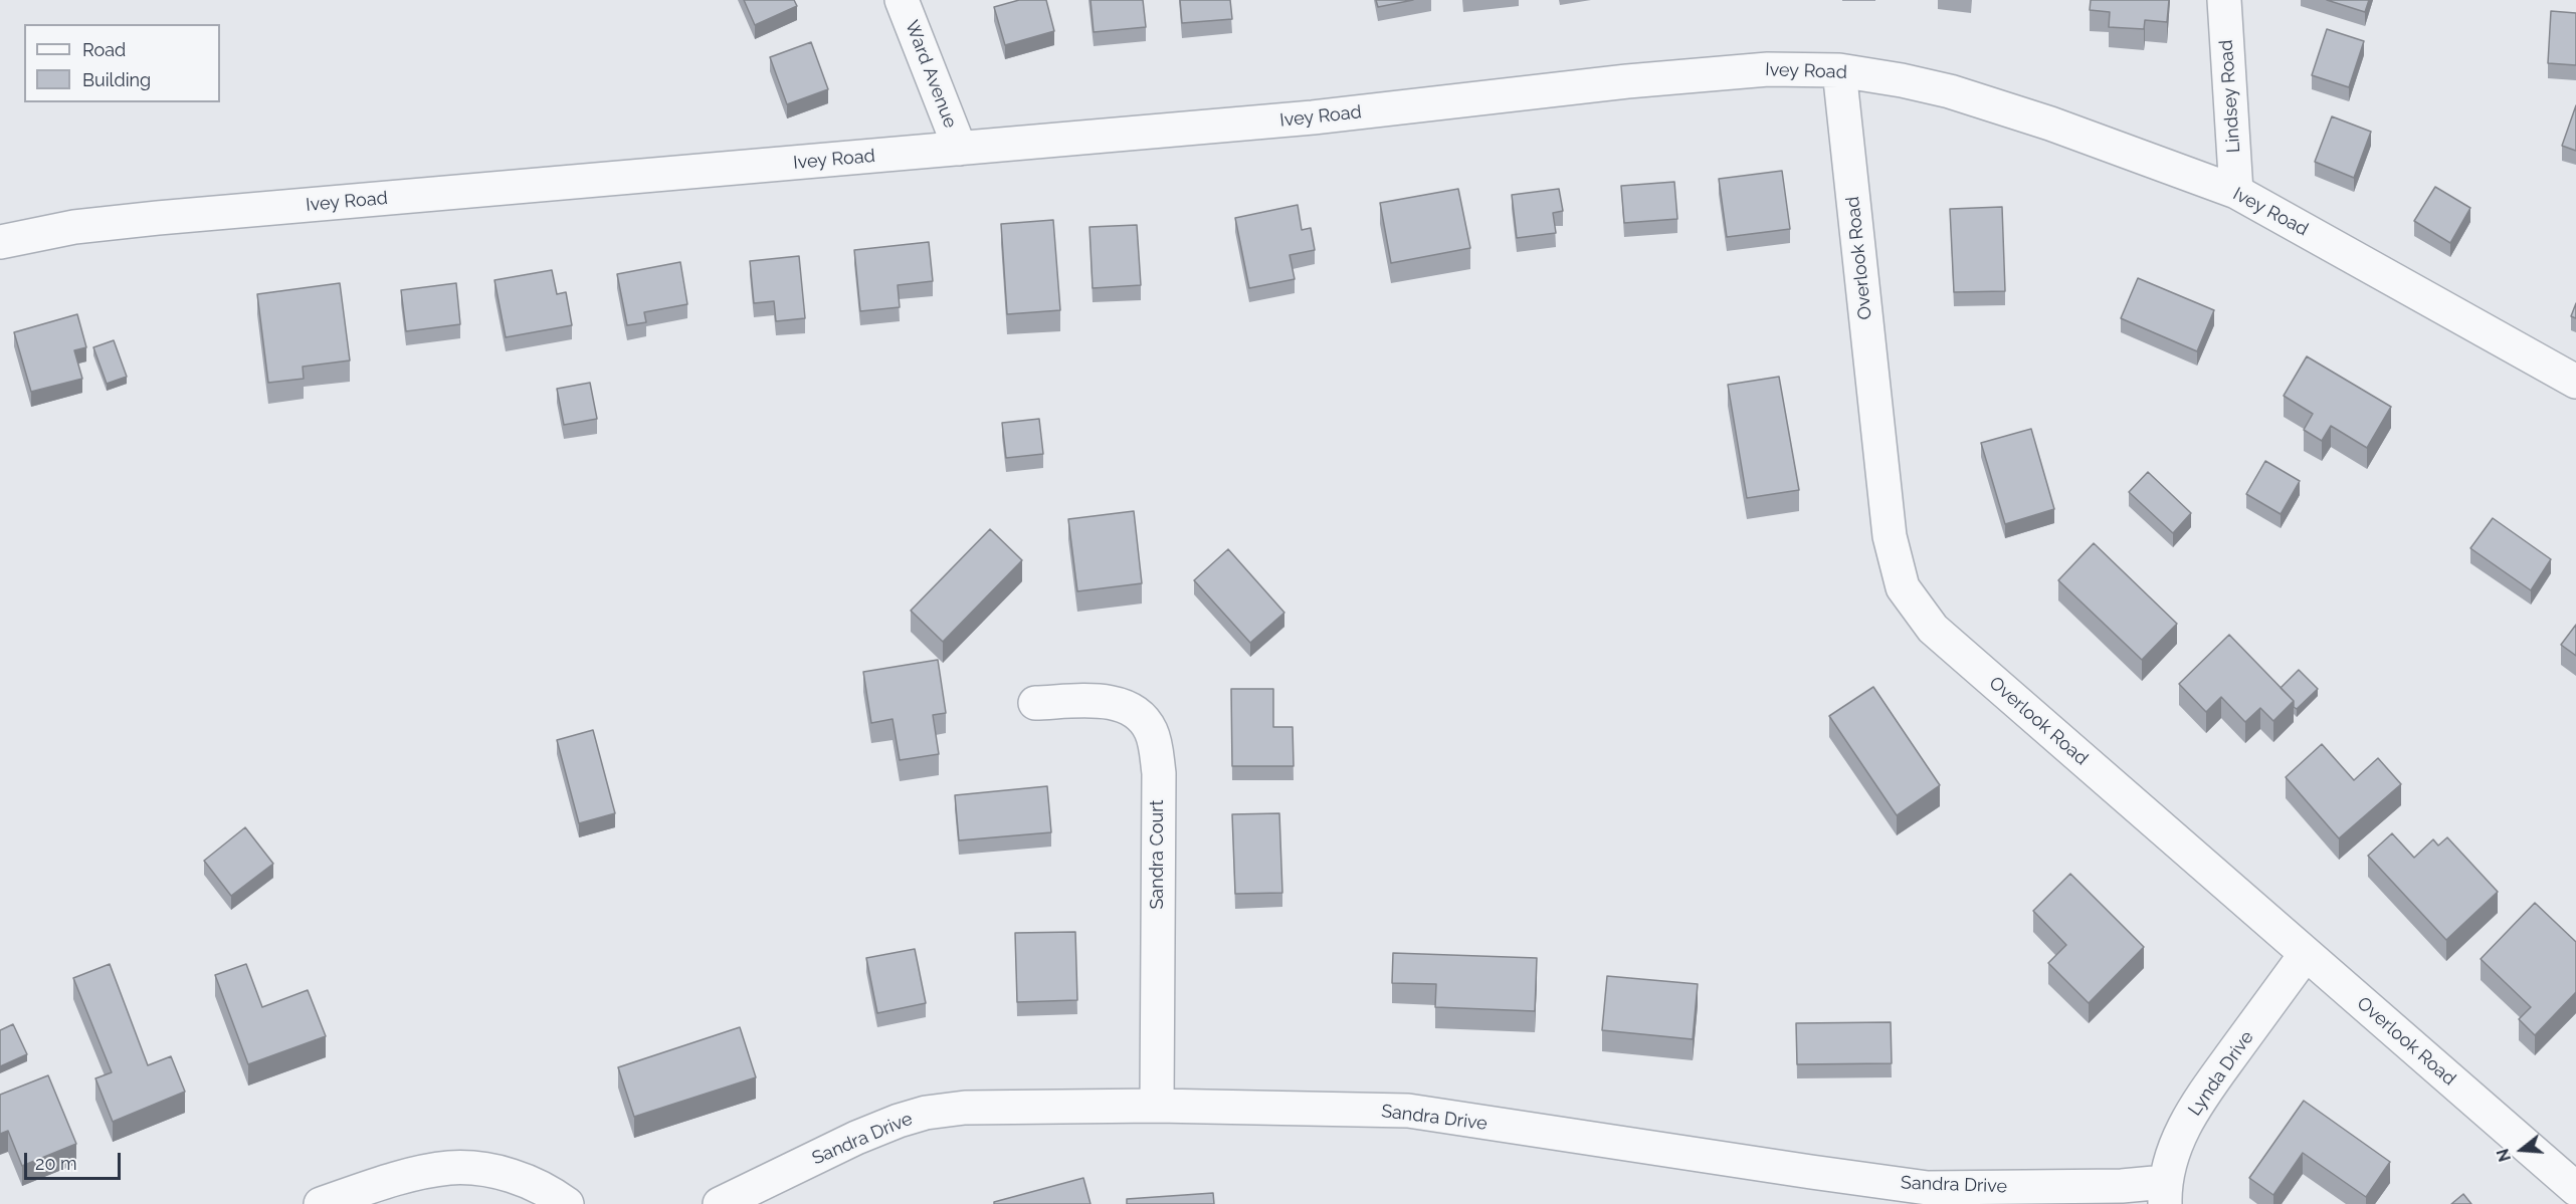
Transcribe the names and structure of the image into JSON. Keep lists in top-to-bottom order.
{
  "streets": {
    "street": [
      "Ivey Road",
      "Ward Avenue",
      "Lindsey Road",
      "Overlook Road",
      "Sandra Court",
      "Lynda Drive",
      "Sandra Drive"
    ]
  },
  "crossings": [
    ["Ivey Road", "Ward Avenue"],
    ["Ivey Road", "Lindsey Road"],
    ["Ivey Road", "Overlook Road"],
    ["Overlook Road", "Lynda Drive"],
    ["Sandra Court", "Sandra Drive"],
    ["Lynda Drive", "Sandra Drive"]
  ],
  "legend": ["Road", "Building"],
  "scale_bar": "20 m",
  "north": "left"
}
